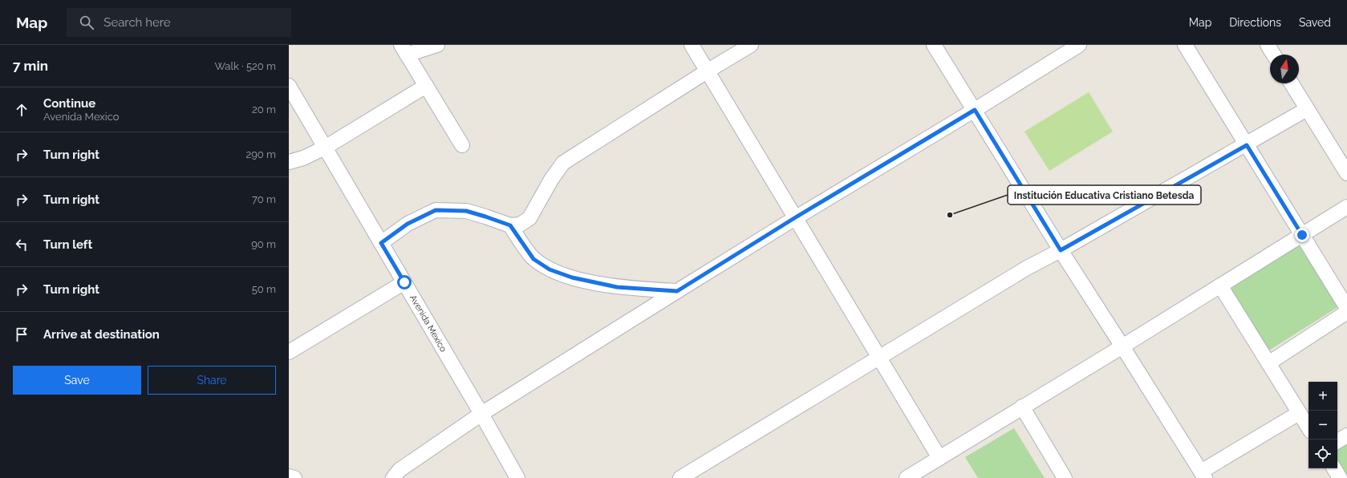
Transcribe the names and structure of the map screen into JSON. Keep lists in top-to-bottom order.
{
  "streets": {
    "street": ["Avenida Mexico"]
  },
  "places": ["Institución Educativa Cristiano Betesda"],
  "north": "top",
  "page": {
    "header": "Map",
    "search": "Search here",
    "nav": ["Map", "Directions", "Saved"],
    "heading": ["7 min", "Walk · 520 m"],
    "list": [
      ["Continue", "Avenida Mexico", "20 m"],
      ["Turn right", "290 m"],
      ["Turn right", "70 m"],
      ["Turn left", "90 m"],
      ["Turn right", "50 m"],
      "Arrive at destination"
    ],
    "buttons": ["Save", "Share"],
    "map_buttons": ["+", "−"]
  }
}
